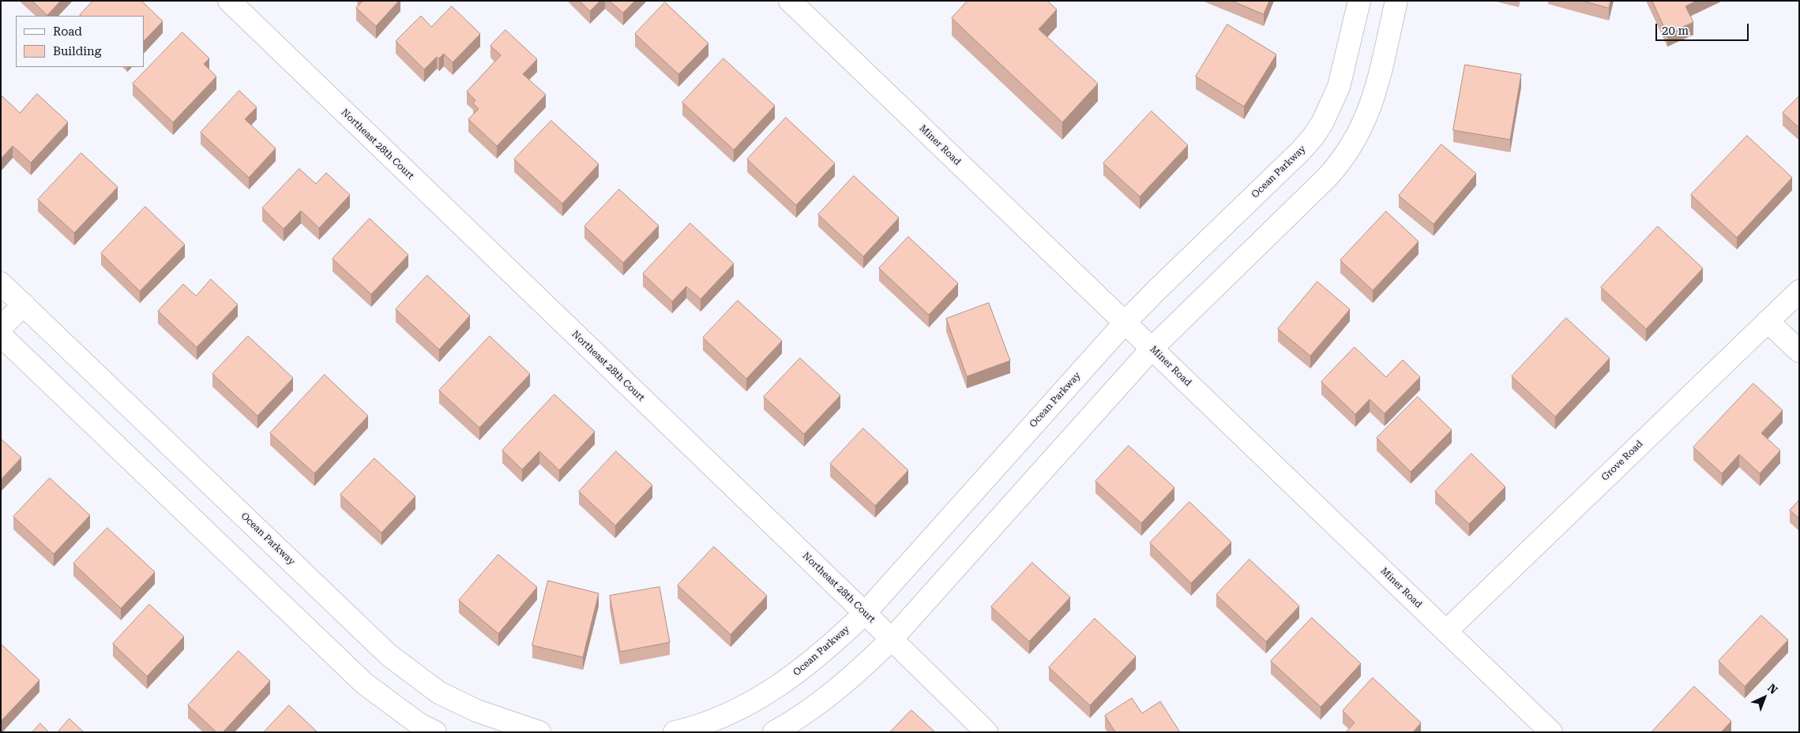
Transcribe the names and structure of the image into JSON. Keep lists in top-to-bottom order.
{
  "streets": {
    "street": [
      "Northeast 28th Court",
      "Miner Road",
      "Ocean Parkway",
      "Grove Road"
    ]
  },
  "crossings": [
    ["Northeast 28th Court", "Ocean Parkway"],
    ["Miner Road", "Ocean Parkway"],
    ["Miner Road", "Grove Road"]
  ],
  "legend": ["Road", "Building"],
  "scale_bar": "20 m",
  "north": "top right"
}
